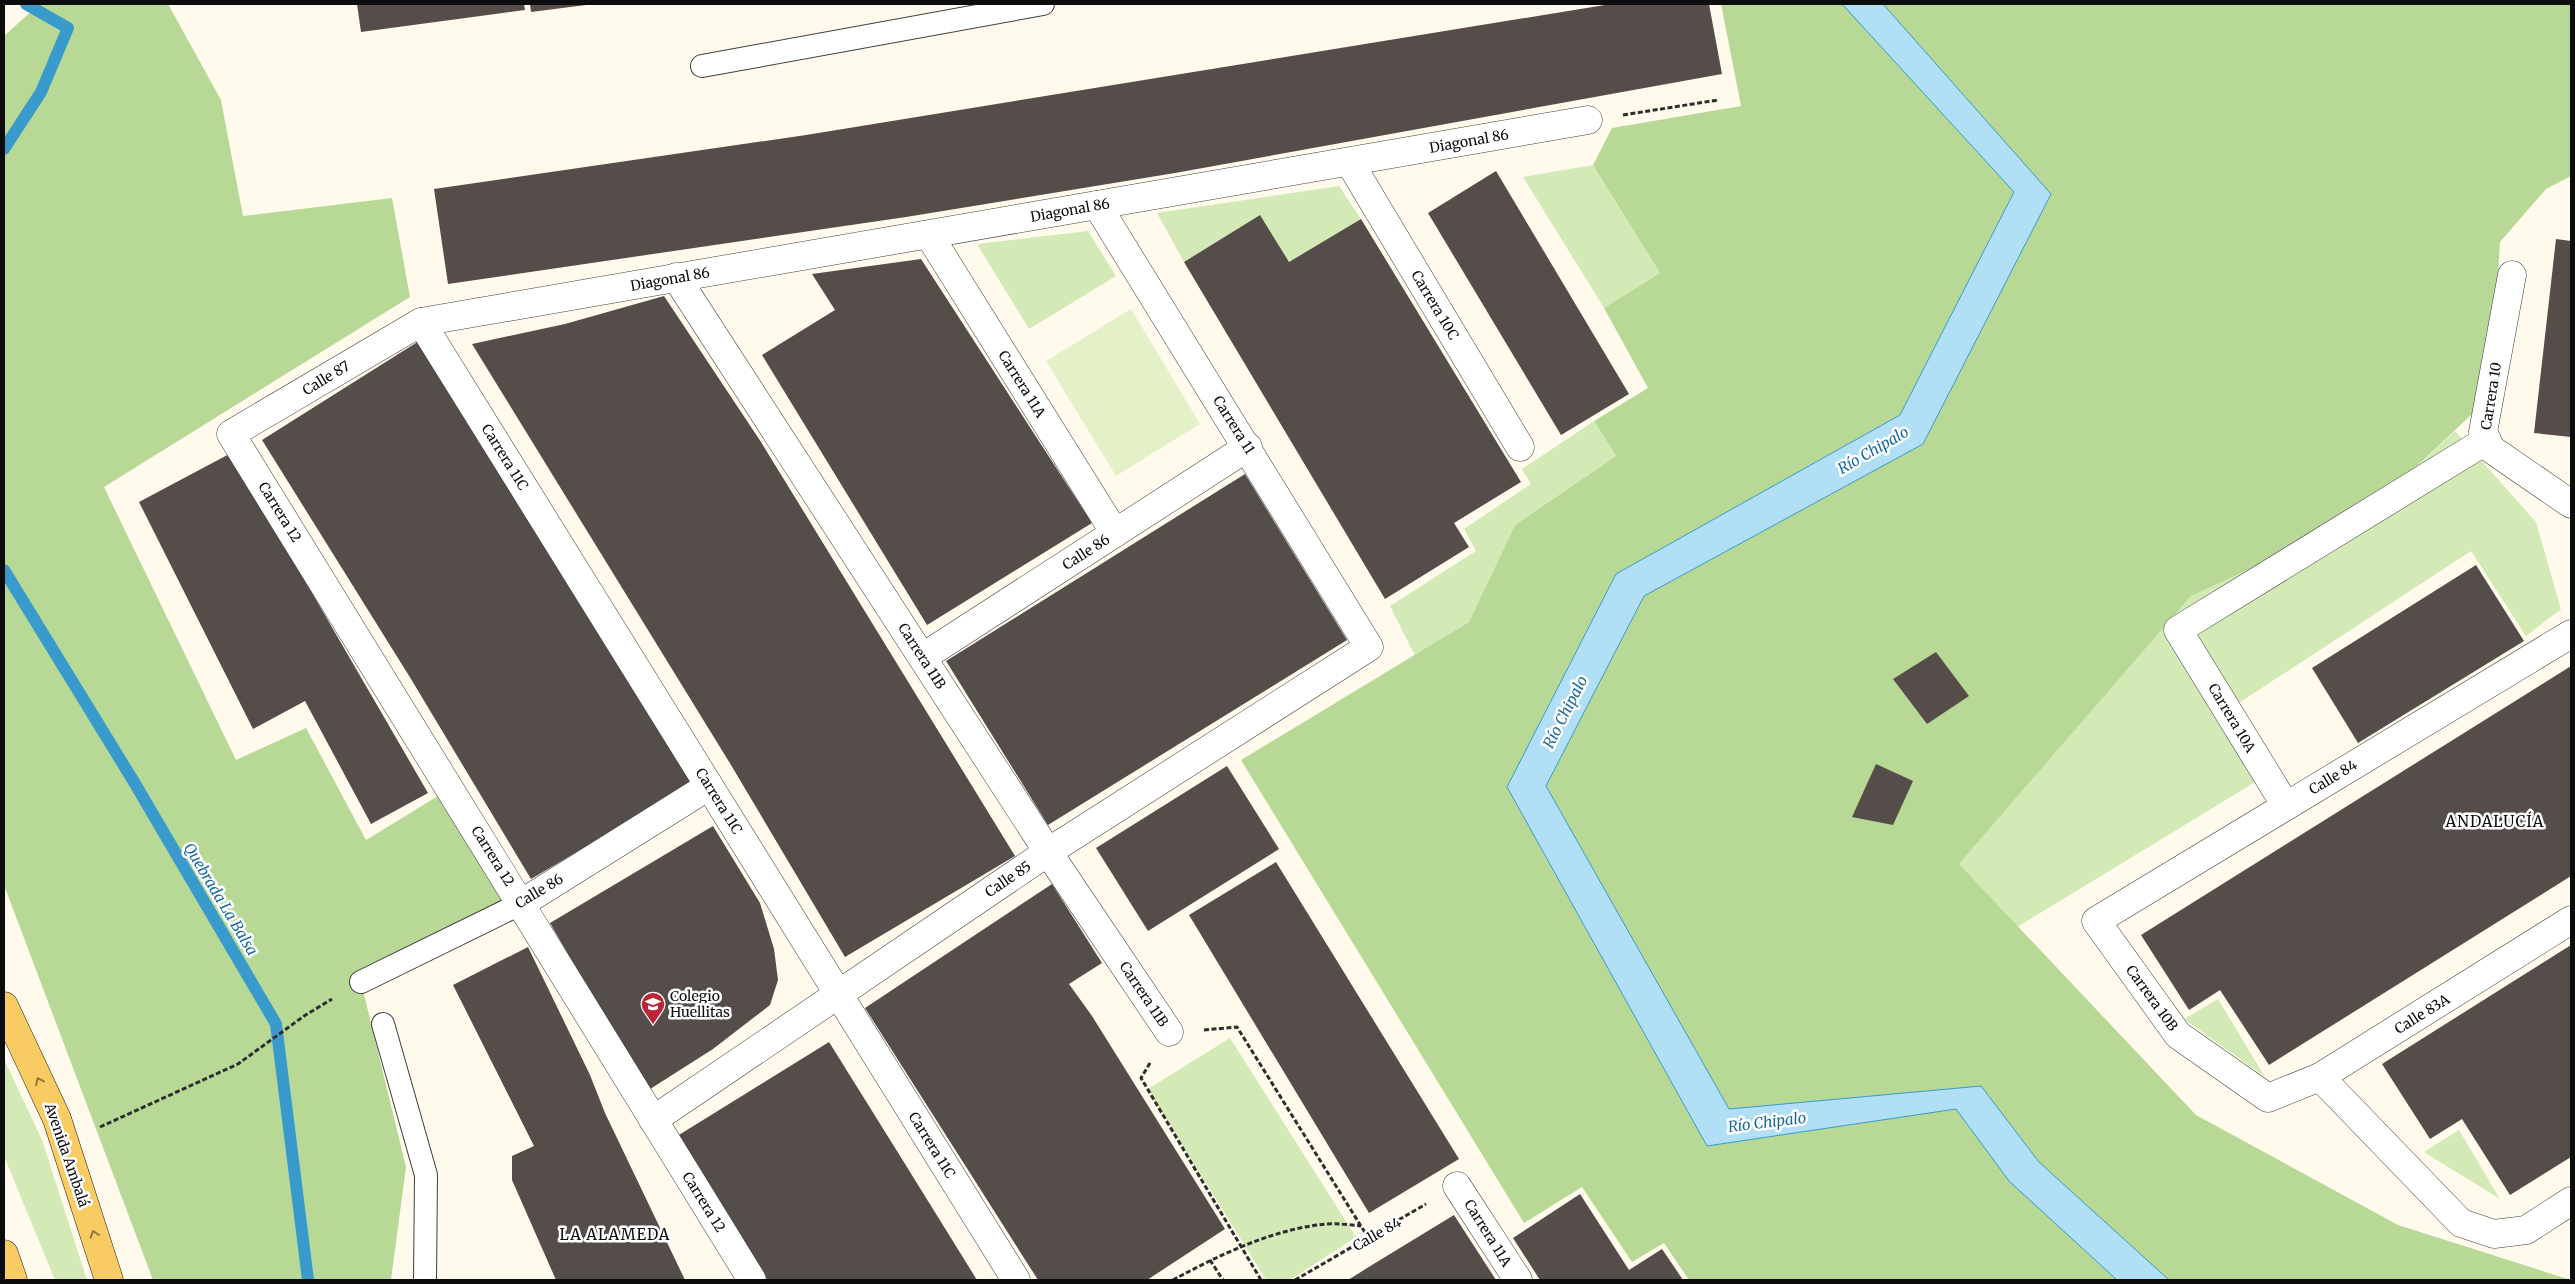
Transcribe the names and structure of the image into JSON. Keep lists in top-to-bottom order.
{
  "streets": {
    "main road": ["Avenida Ambalá"],
    "street": [
      "Diagonal 86",
      "Carrera 10C",
      "Calle 87",
      "Carrera 11A",
      "Carrera 10",
      "Carrera 11",
      "Carrera 11C",
      "Carrera 12",
      "Calle 86",
      "Carrera 11B",
      "Carrera 10A",
      "Calle 84",
      "Calle 85",
      "Carrera 10B",
      "Calle 83A"
    ]
  },
  "crossings": [
    ["Diagonal 86", "Carrera 10C"],
    ["Diagonal 86", "Calle 87"],
    ["Diagonal 86", "Carrera 11A"],
    ["Diagonal 86", "Carrera 11"],
    ["Diagonal 86", "Carrera 11C"],
    ["Diagonal 86", "Carrera 11B"],
    ["Calle 87", "Carrera 11C"],
    ["Calle 87", "Carrera 12"],
    ["Carrera 11A", "Calle 86"],
    ["Carrera 11A", "Calle 84"],
    ["Carrera 10", "Carrera 10A"],
    ["Carrera 11", "Calle 86"],
    ["Carrera 11", "Calle 85"],
    ["Carrera 11C", "Calle 86"],
    ["Carrera 11C", "Calle 85"],
    ["Carrera 12", "Calle 86"],
    ["Carrera 12", "Calle 85"],
    ["Calle 86", "Carrera 11B"],
    ["Carrera 11B", "Calle 85"],
    ["Carrera 10A", "Calle 84"],
    ["Calle 84", "Carrera 10B"],
    ["Carrera 10B", "Calle 83A"]
  ],
  "one_way": ["Avenida Ambalá"],
  "districts": ["ANDALUCÍA", "LA ALAMEDA"],
  "water": ["Río Chipalo", "Quebrada La Balsa"],
  "places": {
    "school or university": ["Colegio Huellitas"]
  }
}
